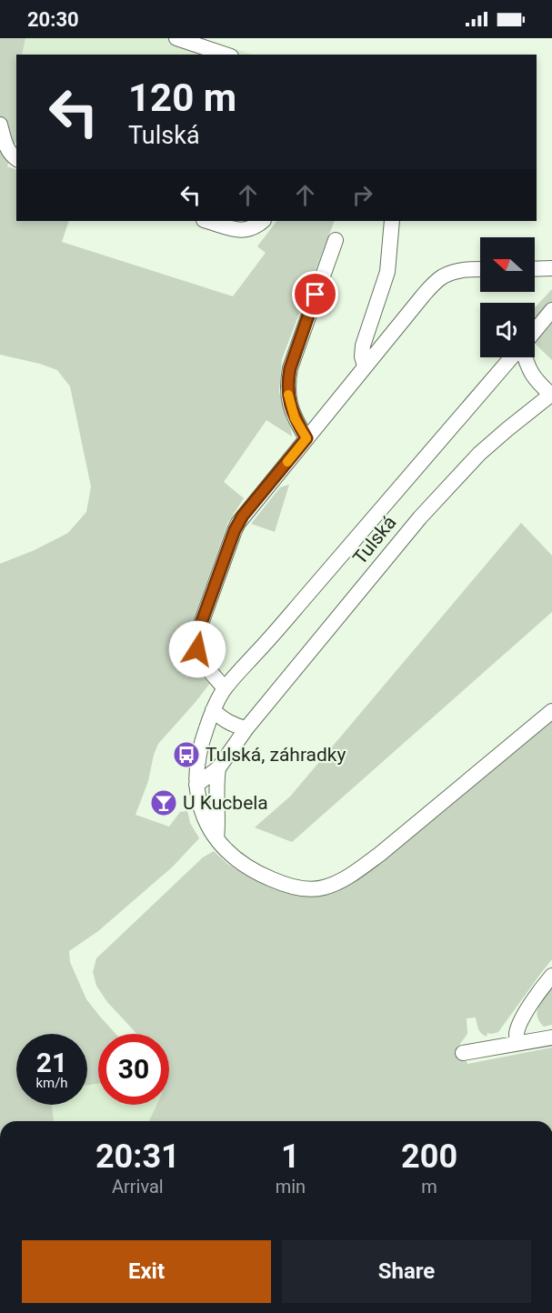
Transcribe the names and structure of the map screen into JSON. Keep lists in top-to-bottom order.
{
  "streets": {
    "street": ["Tulská"]
  },
  "places": {
    "bus stop": ["Tulská, záhradky"],
    "bar": ["U Kucbela"]
  },
  "north": "left",
  "page": {
    "status": "20:30",
    "turn": ["120 m", "Tulská"],
    "speed": "21 km/h",
    "limit": "30",
    "eta": [
      "20:31",
      "Arrival",
      "1",
      "min",
      "200",
      "m"
    ],
    "buttons": ["Exit", "Share"]
  }
}
